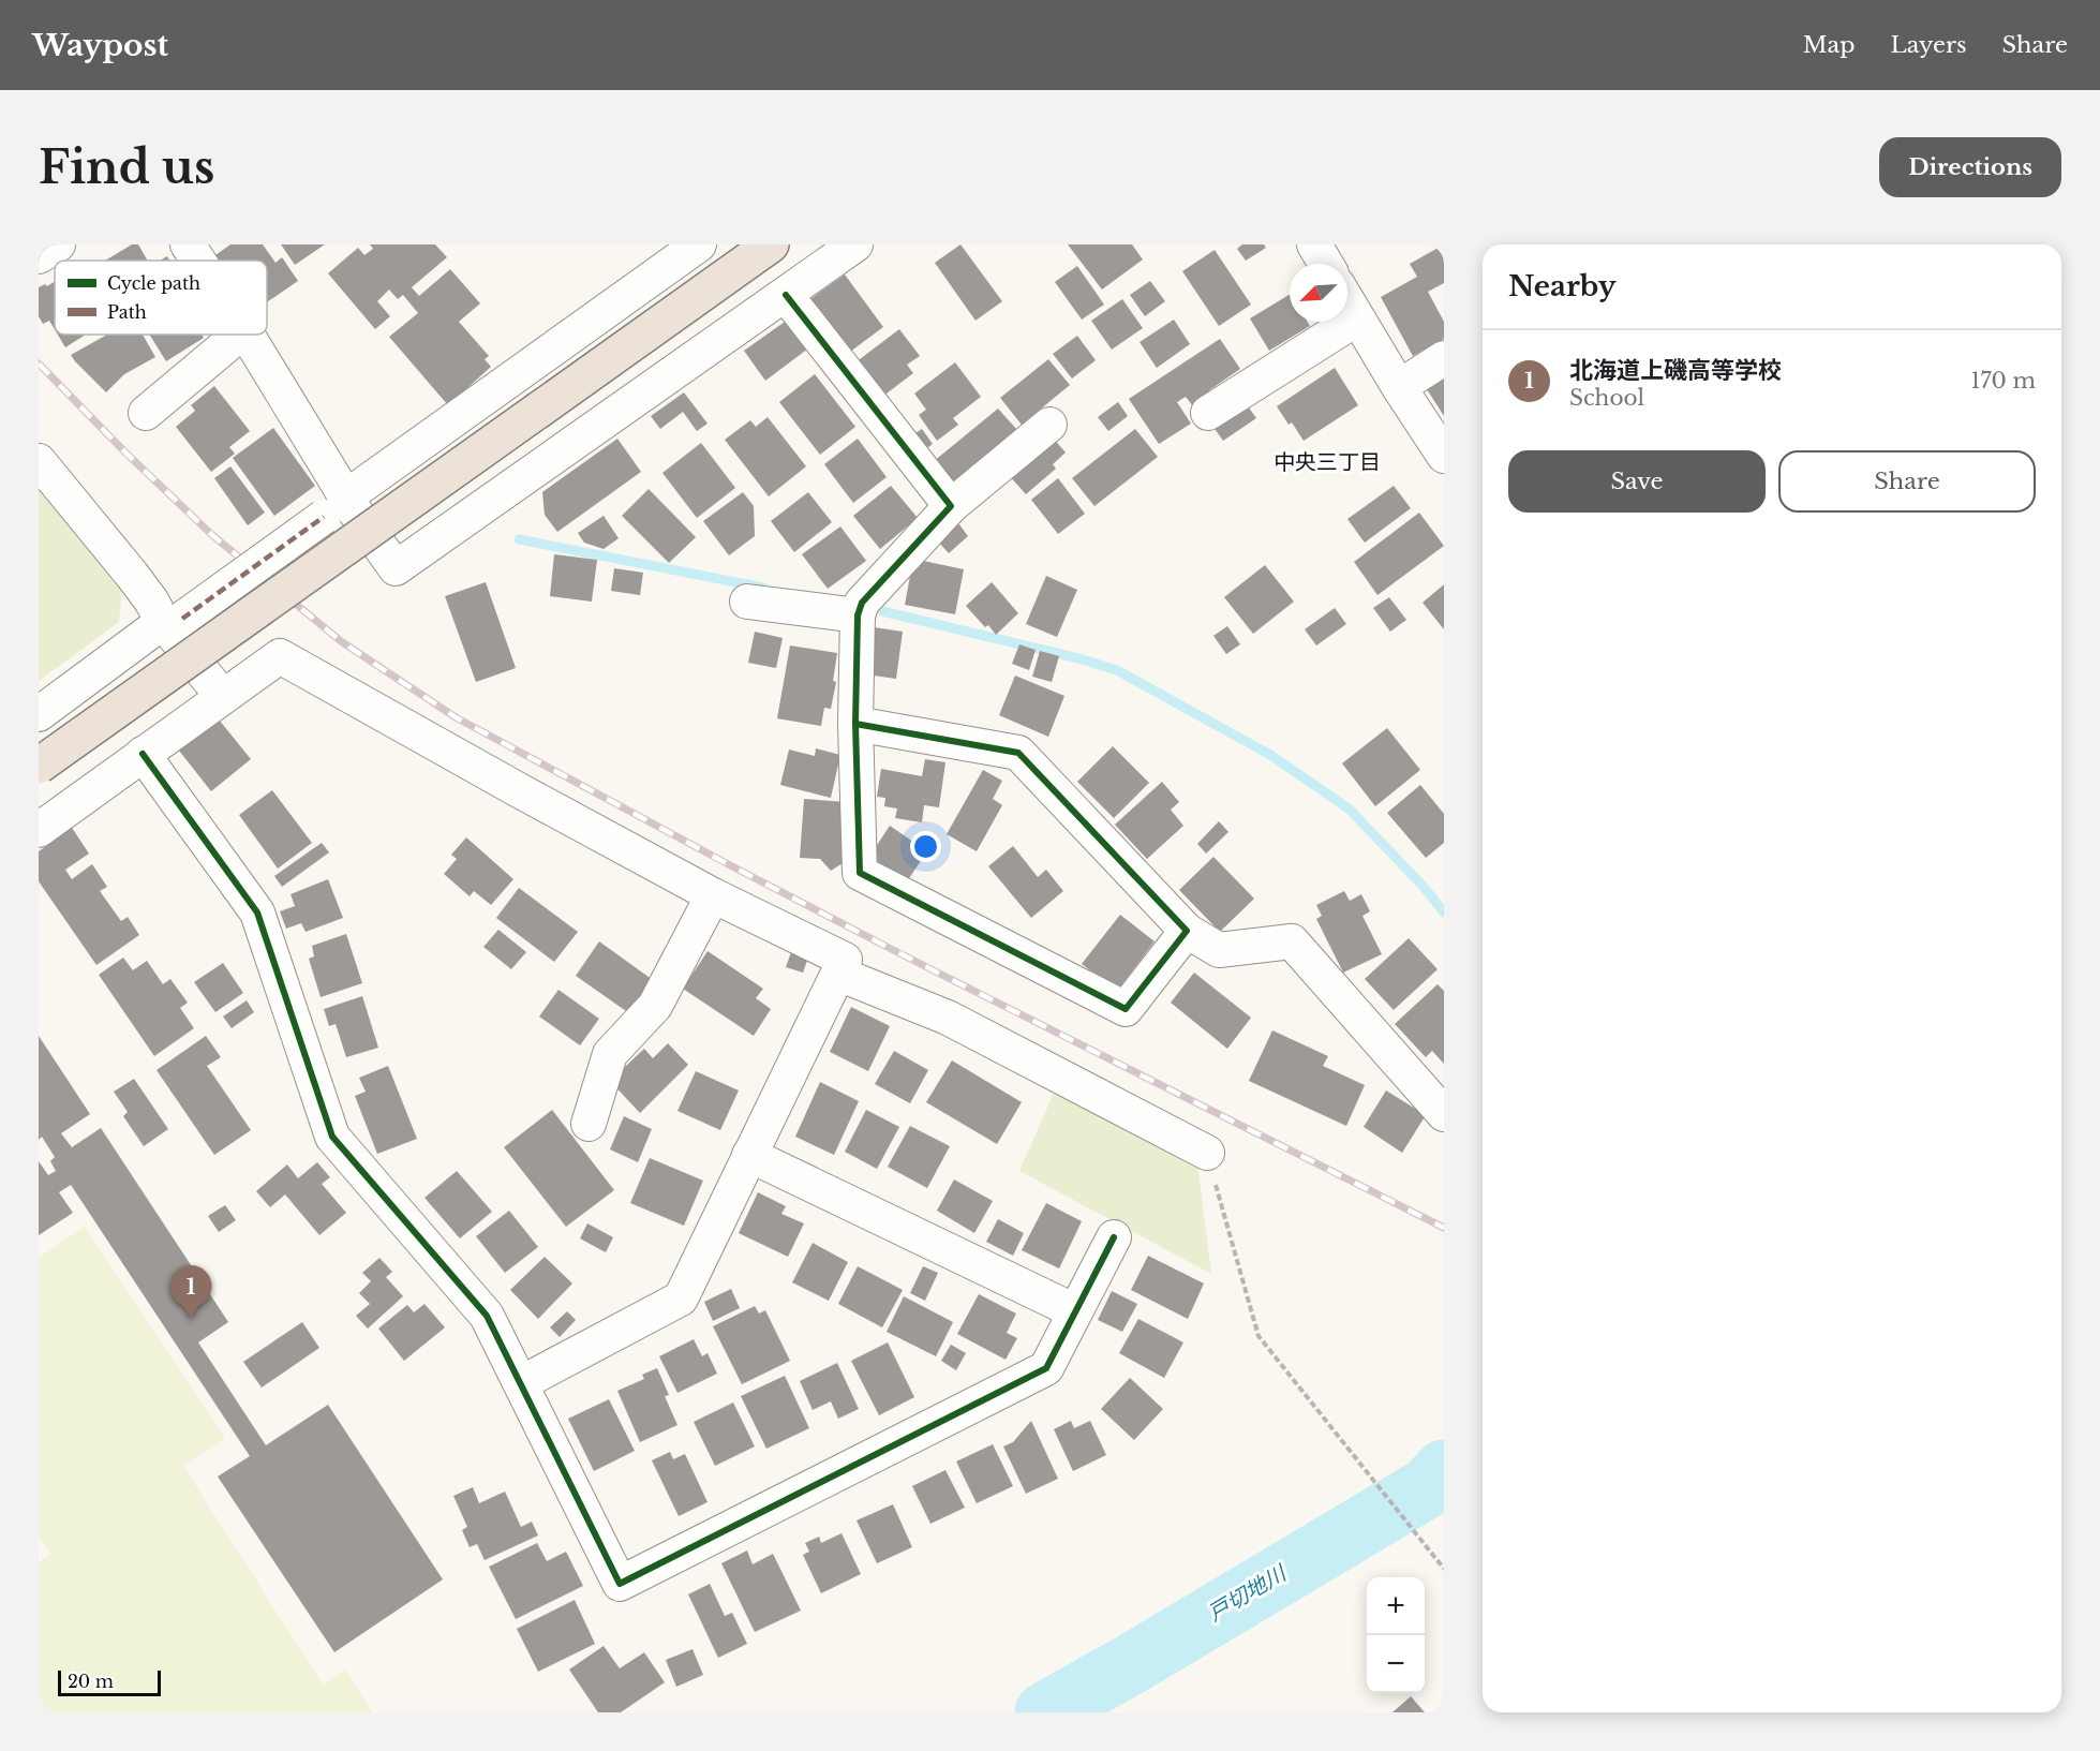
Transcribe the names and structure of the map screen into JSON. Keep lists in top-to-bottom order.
{
  "districts": ["中央三丁目"],
  "water": ["戸切地川"],
  "legend": ["Cycle path", "Path"],
  "scale_bar": "20 m",
  "north": "bottom left",
  "page": {
    "header": "Waypost",
    "nav": ["Map", "Layers", "Share"],
    "buttons": [
      "Directions",
      ["Save", "Share"]
    ],
    "title": "Find us",
    "heading": "Nearby",
    "list": [
      {
        "mark": "1",
        "name": "北海道上磯高等学校",
        "note": "School",
        "value": "170 m"
      }
    ],
    "pins": "1",
    "map_buttons": ["+", "−"],
    "scale": "20 m"
  }
}
